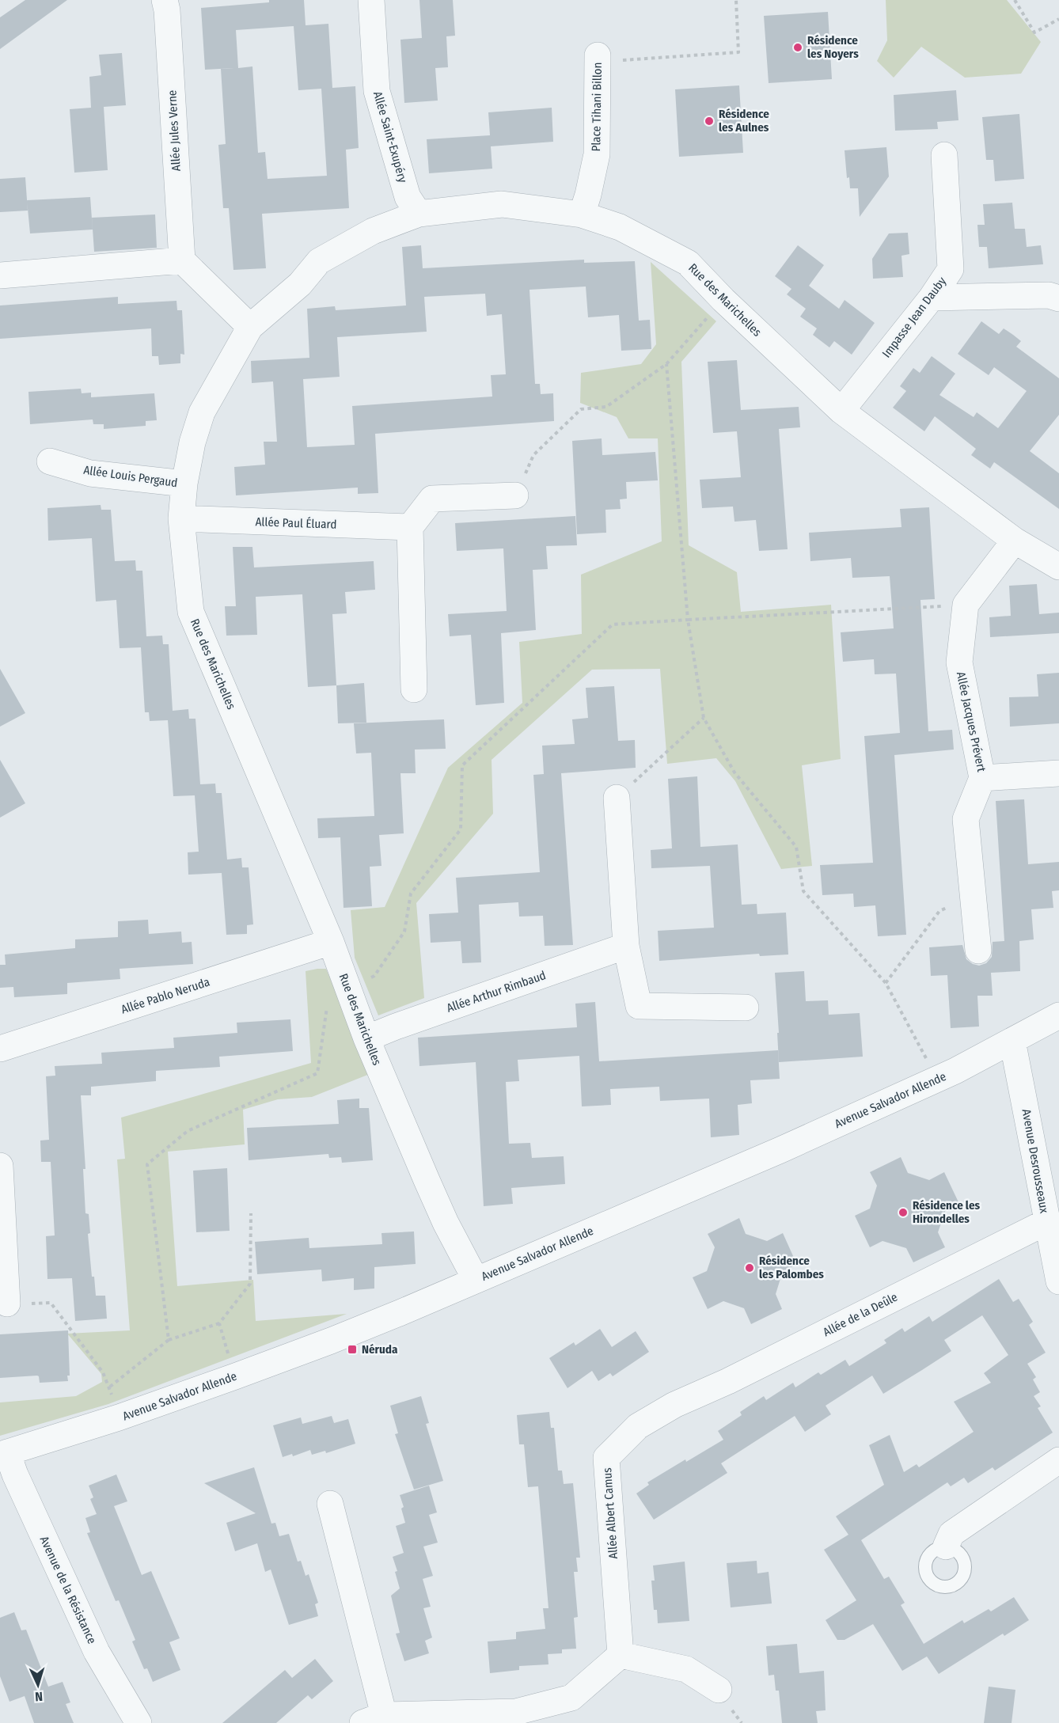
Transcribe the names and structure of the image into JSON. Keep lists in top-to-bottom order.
{
  "streets": {
    "street": [
      "Place Tihani Billon",
      "Allée Jules Verne",
      "Allée Saint-Exupéry",
      "Rue des Marichelles",
      "Impasse Jean Dauby",
      "Allée Louis Pergaud",
      "Allée Paul Éluard",
      "Allée Jacques Prévert",
      "Allée Arthur Rimbaud",
      "Allée Pablo Neruda",
      "Avenue Salvador Allende",
      "Avenue Desrousseaux",
      "Allée de la Deûle",
      "Allée Albert Camus",
      "Avenue de la Résistance"
    ]
  },
  "crossings": [
    ["Place Tihani Billon", "Rue des Marichelles"],
    ["Allée Saint-Exupéry", "Rue des Marichelles"],
    ["Rue des Marichelles", "Impasse Jean Dauby"],
    ["Rue des Marichelles", "Allée Louis Pergaud"],
    ["Rue des Marichelles", "Allée Paul Éluard"],
    ["Rue des Marichelles", "Allée Arthur Rimbaud"],
    ["Rue des Marichelles", "Allée Pablo Neruda"],
    ["Rue des Marichelles", "Avenue Salvador Allende"],
    ["Avenue Salvador Allende", "Avenue Desrousseaux"],
    ["Avenue Salvador Allende", "Avenue de la Résistance"],
    ["Avenue Desrousseaux", "Allée de la Deûle"],
    ["Allée de la Deûle", "Allée Albert Camus"]
  ],
  "places": {
    "other": [
      "Résidence les Noyers",
      "Résidence les Aulnes",
      "Résidence les Hirondelles",
      "Résidence les Palombes"
    ],
    "transit": ["Néruda"]
  },
  "north": "bottom"
}
